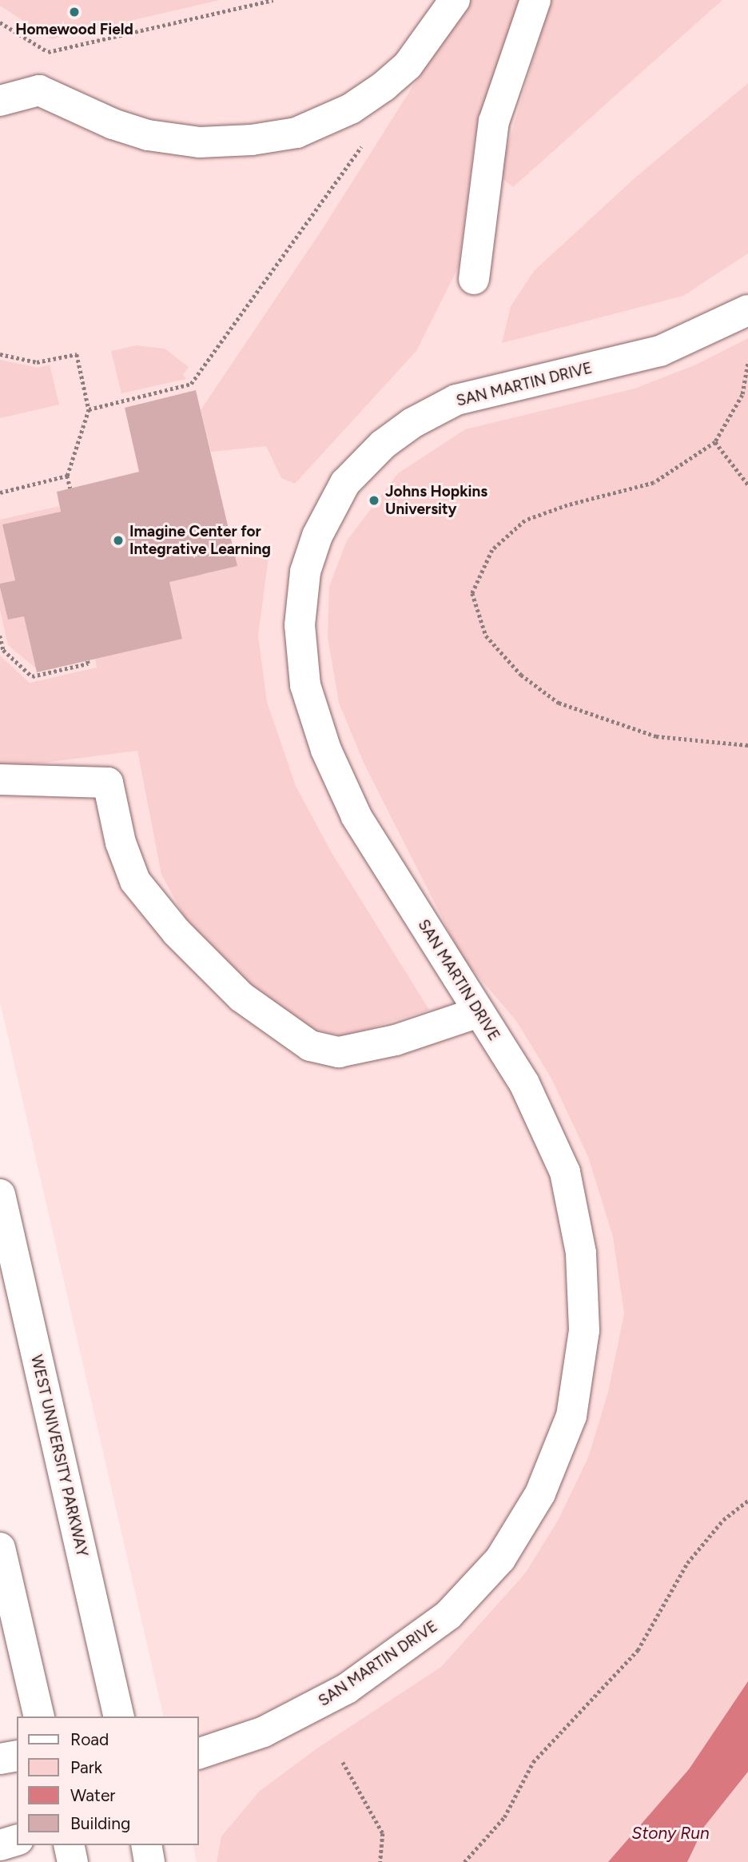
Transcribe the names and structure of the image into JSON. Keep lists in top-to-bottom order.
{
  "streets": {
    "street": ["SAN MARTIN DRIVE", "WEST UNIVERSITY PARKWAY"]
  },
  "water": ["Stony Run"],
  "places": ["Homewood Field", "Johns Hopkins University", "Imagine Center for Integrative Learning"],
  "legend": [
    "Road",
    "Park",
    "Water",
    "Building"
  ]
}
